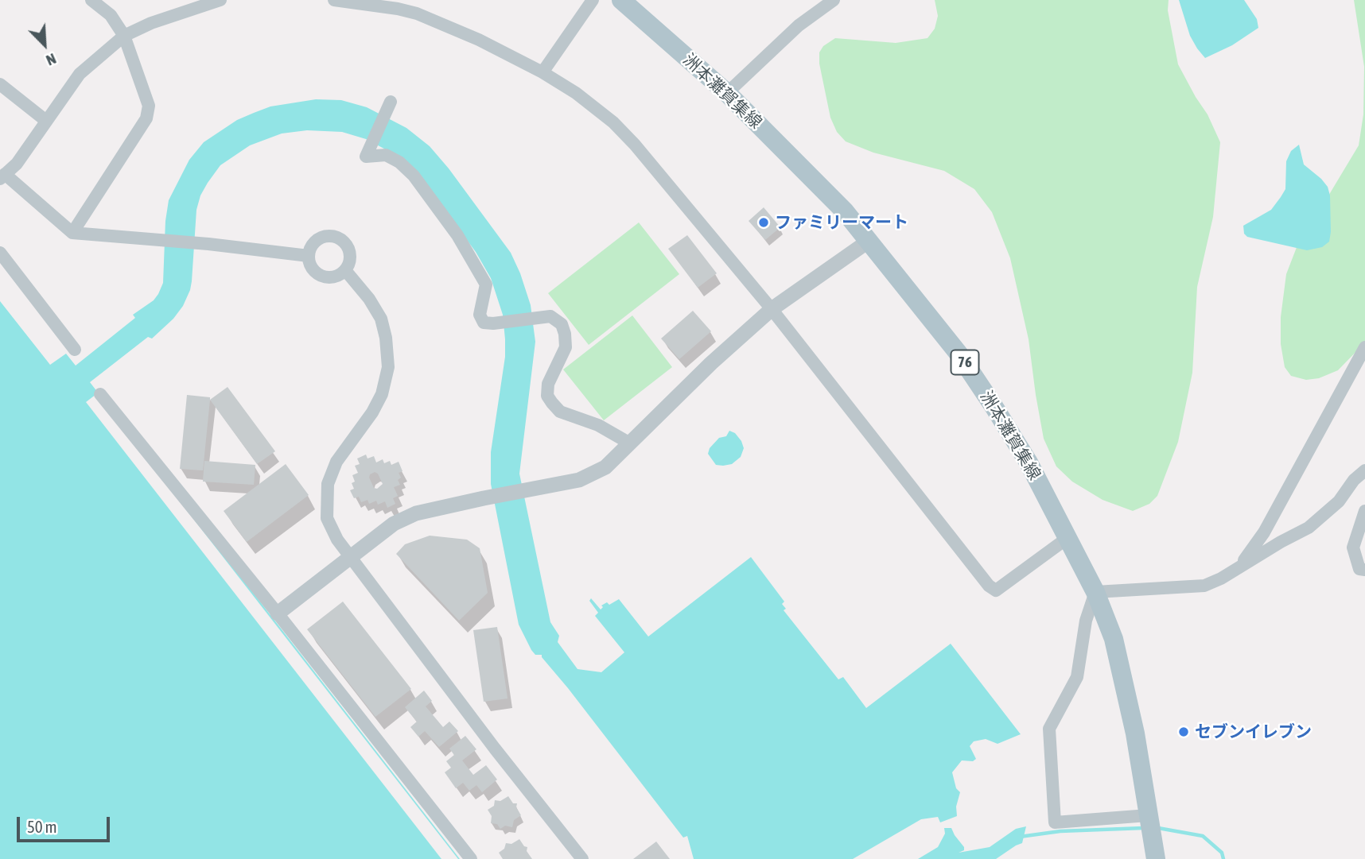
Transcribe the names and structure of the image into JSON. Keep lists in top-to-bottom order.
{
  "streets": {
    "main road": ["洲本灘賀集線", "76"]
  },
  "places": ["ファミリーマート", "セブンイレブン"],
  "scale_bar": "50 m",
  "north": "bottom right"
}
